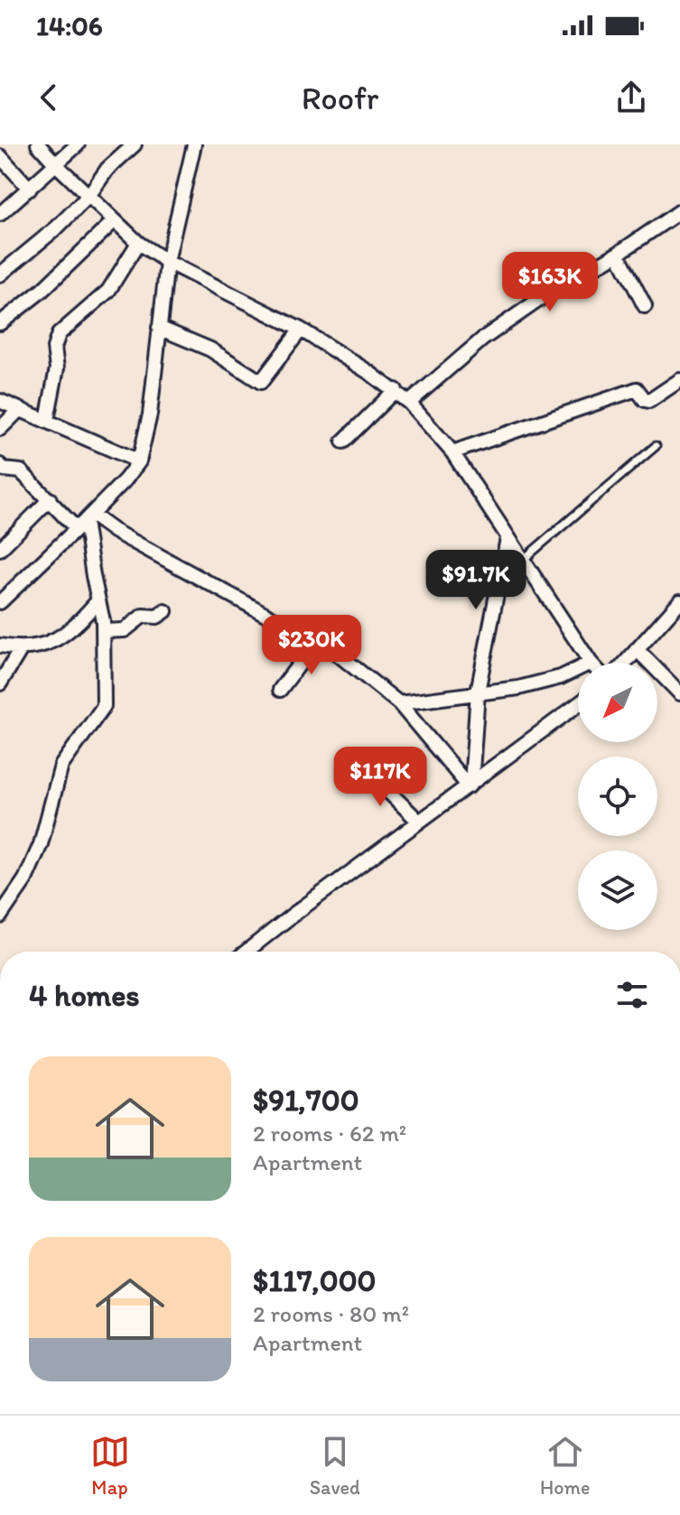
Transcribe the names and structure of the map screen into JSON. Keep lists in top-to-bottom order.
{
  "north": "bottom left",
  "page": {
    "status": "14:06",
    "header": "Roofr",
    "price": [
      "$163K",
      "$91.7K",
      "$230K",
      "$117K"
    ],
    "heading": "4 homes",
    "list": [
      {
        "name": "$91,700",
        "note": "2 rooms · 62 m² · Apartment"
      },
      {
        "name": "$117,000",
        "note": "2 rooms · 80 m² · Apartment"
      }
    ],
    "tabs": ["Map", "Saved", "Home"]
  }
}
